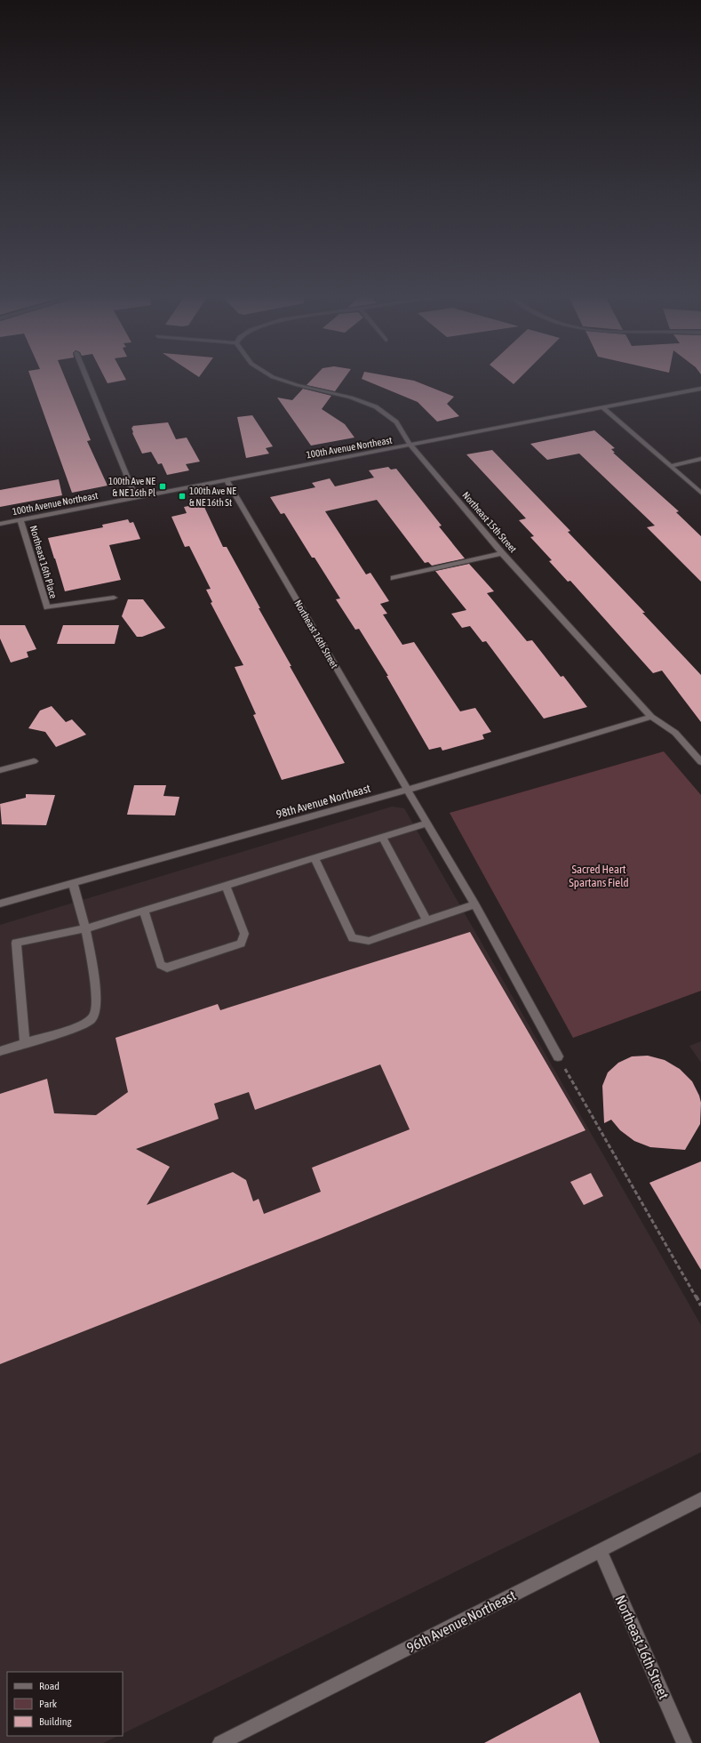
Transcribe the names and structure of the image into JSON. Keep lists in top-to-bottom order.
{
  "streets": {
    "street": [
      "100th Avenue Northeast",
      "Northeast 15th Street",
      "Northeast 16th Place",
      "Northeast 16th Street",
      "98th Avenue Northeast",
      "96th Avenue Northeast"
    ]
  },
  "crossings": [
    ["100th Avenue Northeast", "Northeast 15th Street"],
    ["100th Avenue Northeast", "Northeast 16th Place"],
    ["100th Avenue Northeast", "Northeast 16th Street"],
    ["Northeast 15th Street", "98th Avenue Northeast"],
    ["Northeast 16th Street", "98th Avenue Northeast"],
    ["Northeast 16th Street", "96th Avenue Northeast"]
  ],
  "parks": ["Sacred Heart Spartans Field"],
  "places": {
    "transit": ["100th Ave NE & NE 16th Pl", "100th Ave NE & NE 16th St"]
  },
  "legend": ["Road", "Park", "Building"]
}
